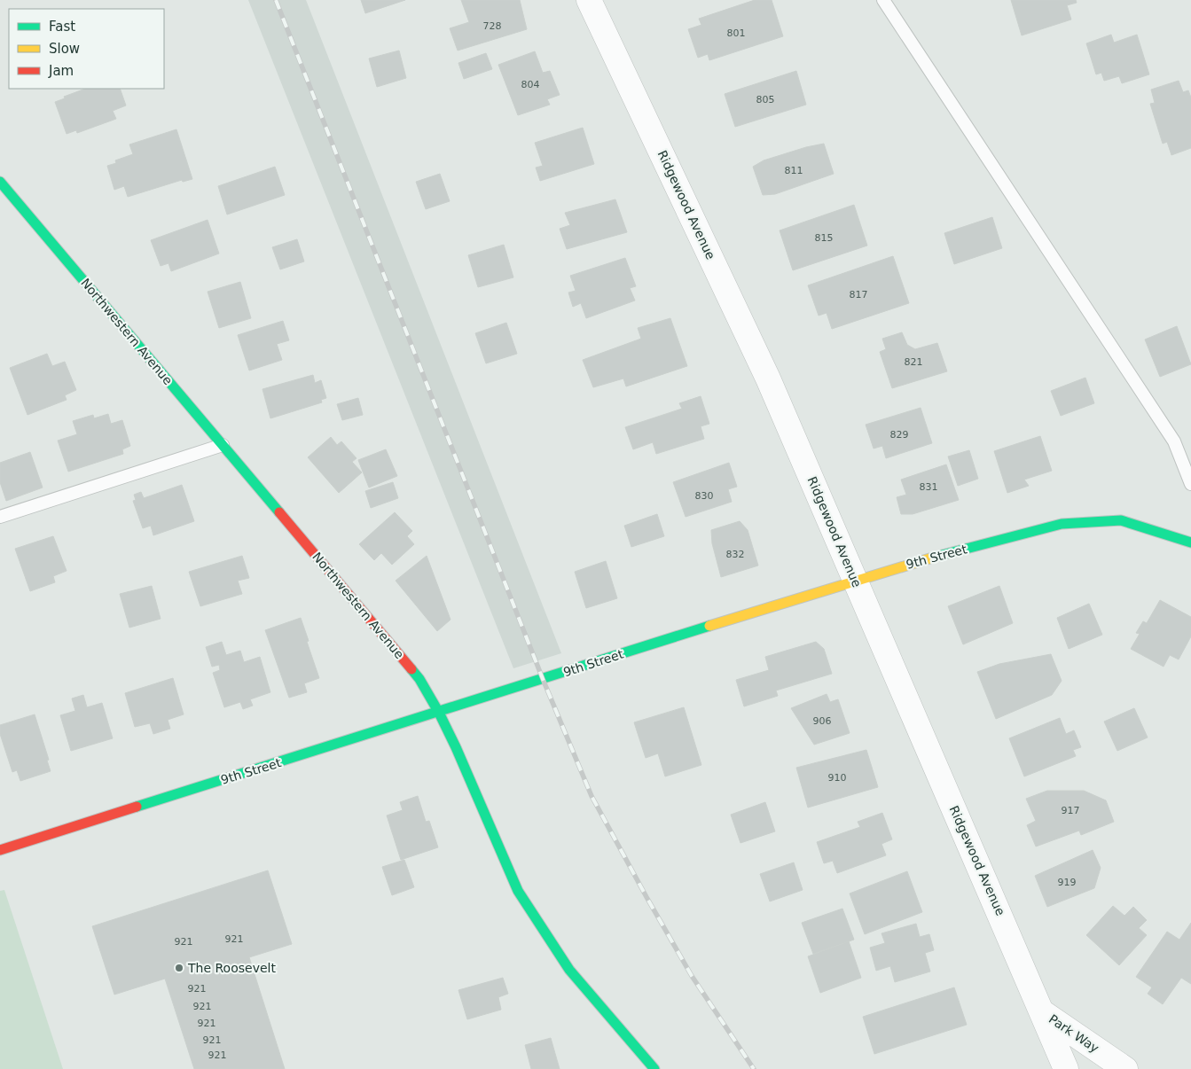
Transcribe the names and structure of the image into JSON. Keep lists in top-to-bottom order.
{
  "streets": {
    "street": [
      "Ridgewood Avenue",
      "Northwestern Avenue",
      "9th Street",
      "Park Way"
    ]
  },
  "crossings": [
    ["Ridgewood Avenue", "9th Street"],
    ["Ridgewood Avenue", "Park Way"],
    ["Northwestern Avenue", "9th Street"]
  ],
  "places": ["The Roosevelt"],
  "house_numbers": [
    "728",
    "801",
    "804",
    "805",
    "811",
    "815",
    "817",
    "821",
    "829",
    "831",
    "830",
    "832",
    "906",
    "910",
    "917",
    "919",
    "921",
    "921",
    "921",
    "921",
    "921",
    "921",
    "921"
  ],
  "legend": ["Fast", "Slow", "Jam"]
}
